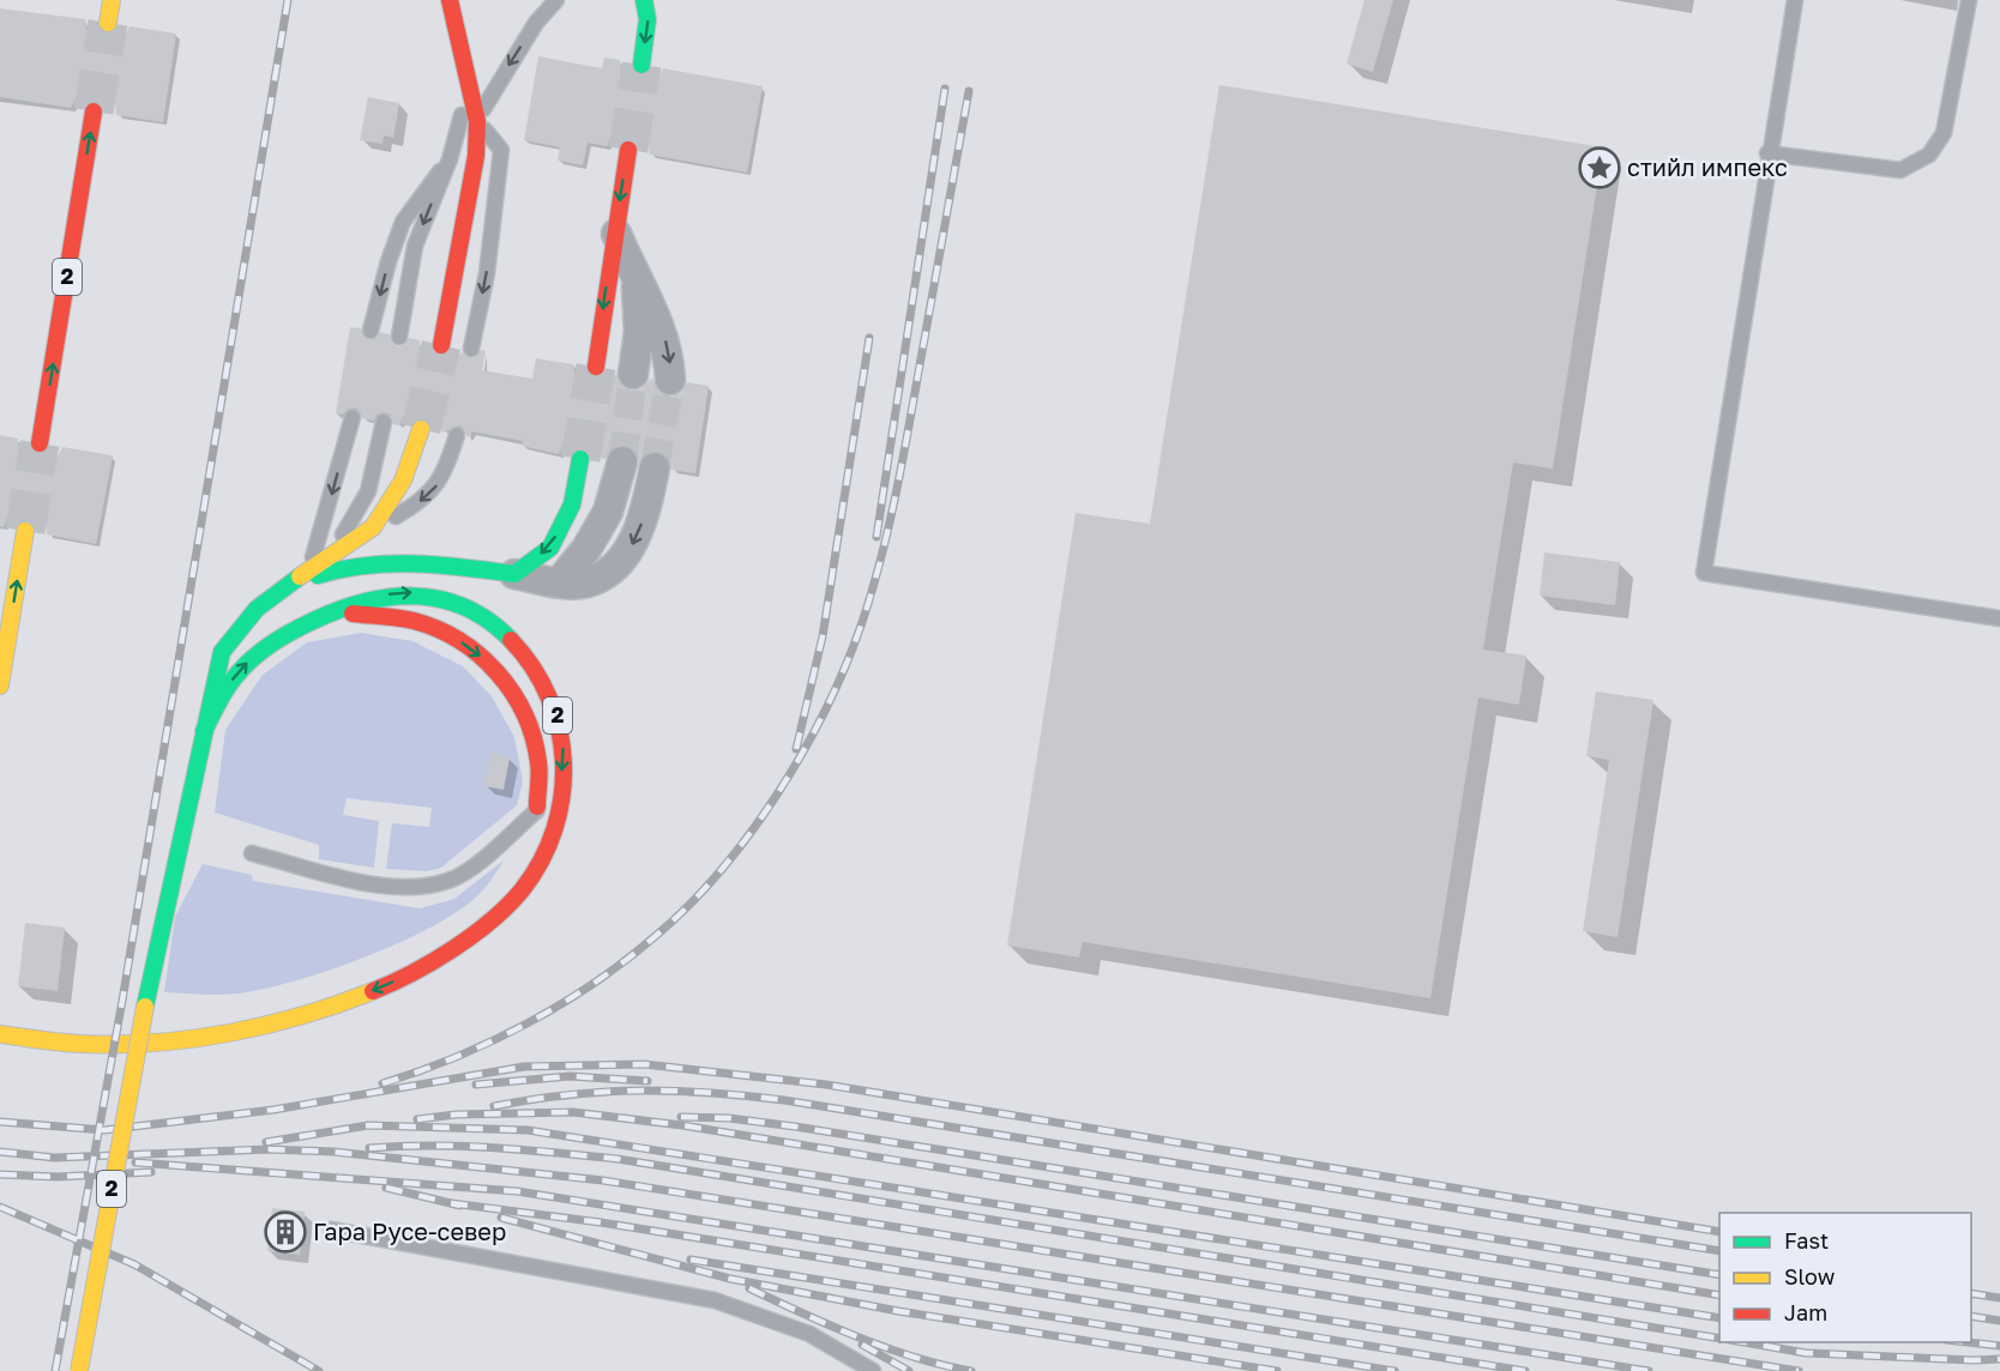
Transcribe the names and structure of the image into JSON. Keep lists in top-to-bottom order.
{
  "streets": {
    "highway": ["2"]
  },
  "places": {
    "place": ["стийл импекс"],
    "building": ["Гара Русе-север"]
  },
  "legend": ["Fast", "Slow", "Jam"]
}
